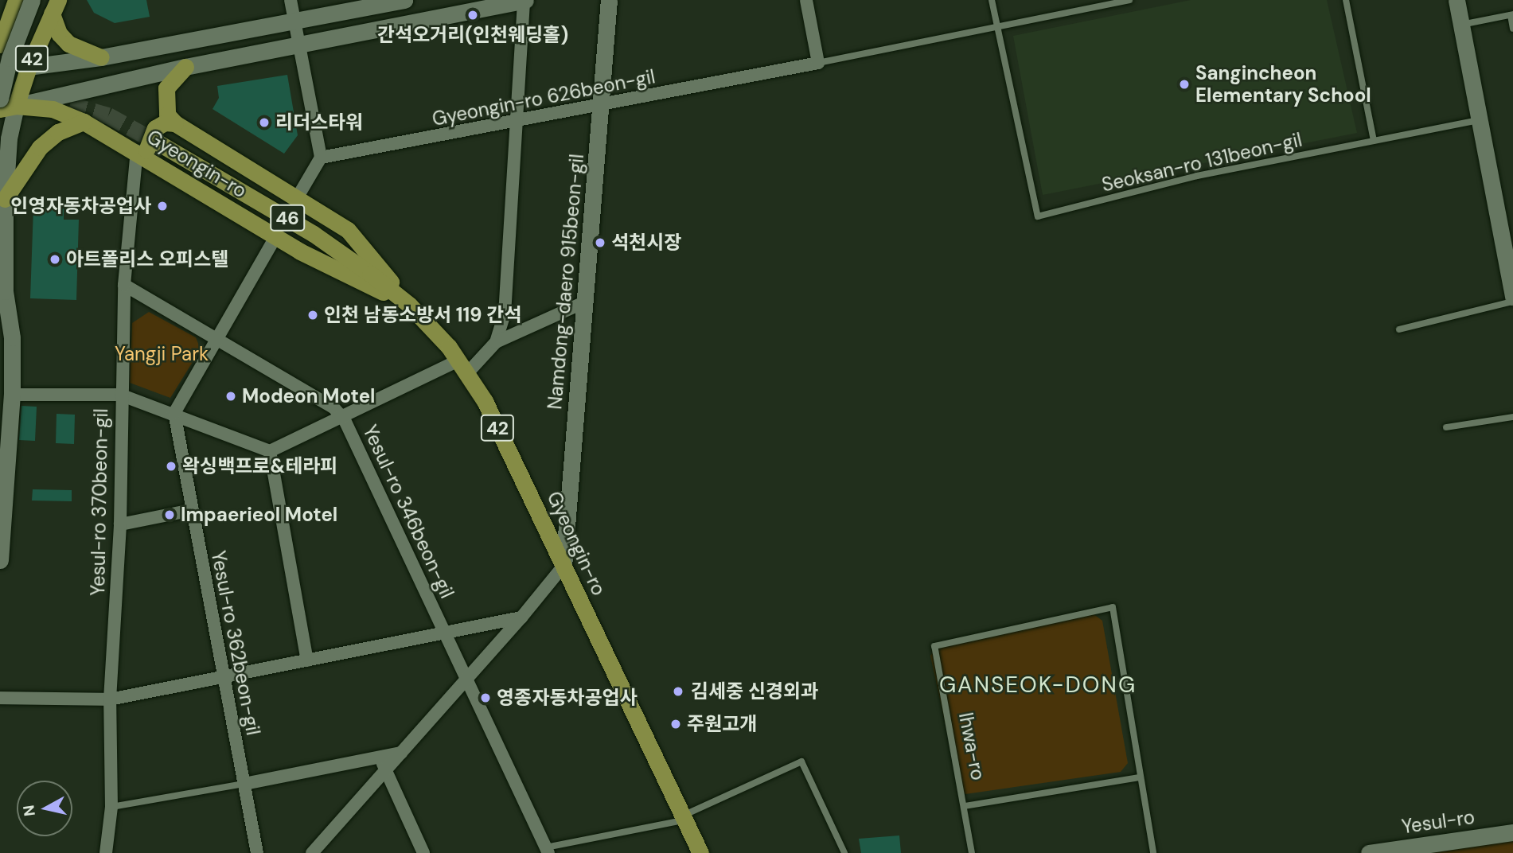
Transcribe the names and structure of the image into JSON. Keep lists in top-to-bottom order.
{
  "streets": {
    "main road": [
      "42",
      "Gyeongin-ro",
      "46",
      "Namdong-daero 915beon-gil",
      "Yesul-ro"
    ],
    "street": [
      "Gyeongin-ro 626beon-gil",
      "Yesul-ro 370beon-gil",
      "Yesul-ro 346beon-gil",
      "Yesul-ro 362beon-gil"
    ],
    "lane": ["Seoksan-ro 131beon-gil", "Ihwa-ro"]
  },
  "crossings": [
    ["42", "Gyeongin-ro"],
    ["Gyeongin-ro 626beon-gil", "Namdong-daero 915beon-gil"],
    ["Gyeongin-ro", "Namdong-daero 915beon-gil"],
    ["Gyeongin-ro", "Yesul-ro 370beon-gil"],
    ["Yesul-ro 370beon-gil", "Yesul-ro 346beon-gil"]
  ],
  "districts": ["GANSEOK-DONG"],
  "parks": ["Yangji Park"],
  "places": [
    "간석오거리(인천웨딩홀)",
    "Sangincheon Elementary School",
    "리더스타워",
    "인영자동차공업사",
    "석천시장",
    "아트폴리스 오피스텔",
    "인천 남동소방서 119 간석",
    "Modeon Motel",
    "왁싱백프로&테라피",
    "Impaerieol Motel",
    "김세중 신경외과",
    "영종자동차공업사",
    "주원고개"
  ],
  "north": "left"
}
